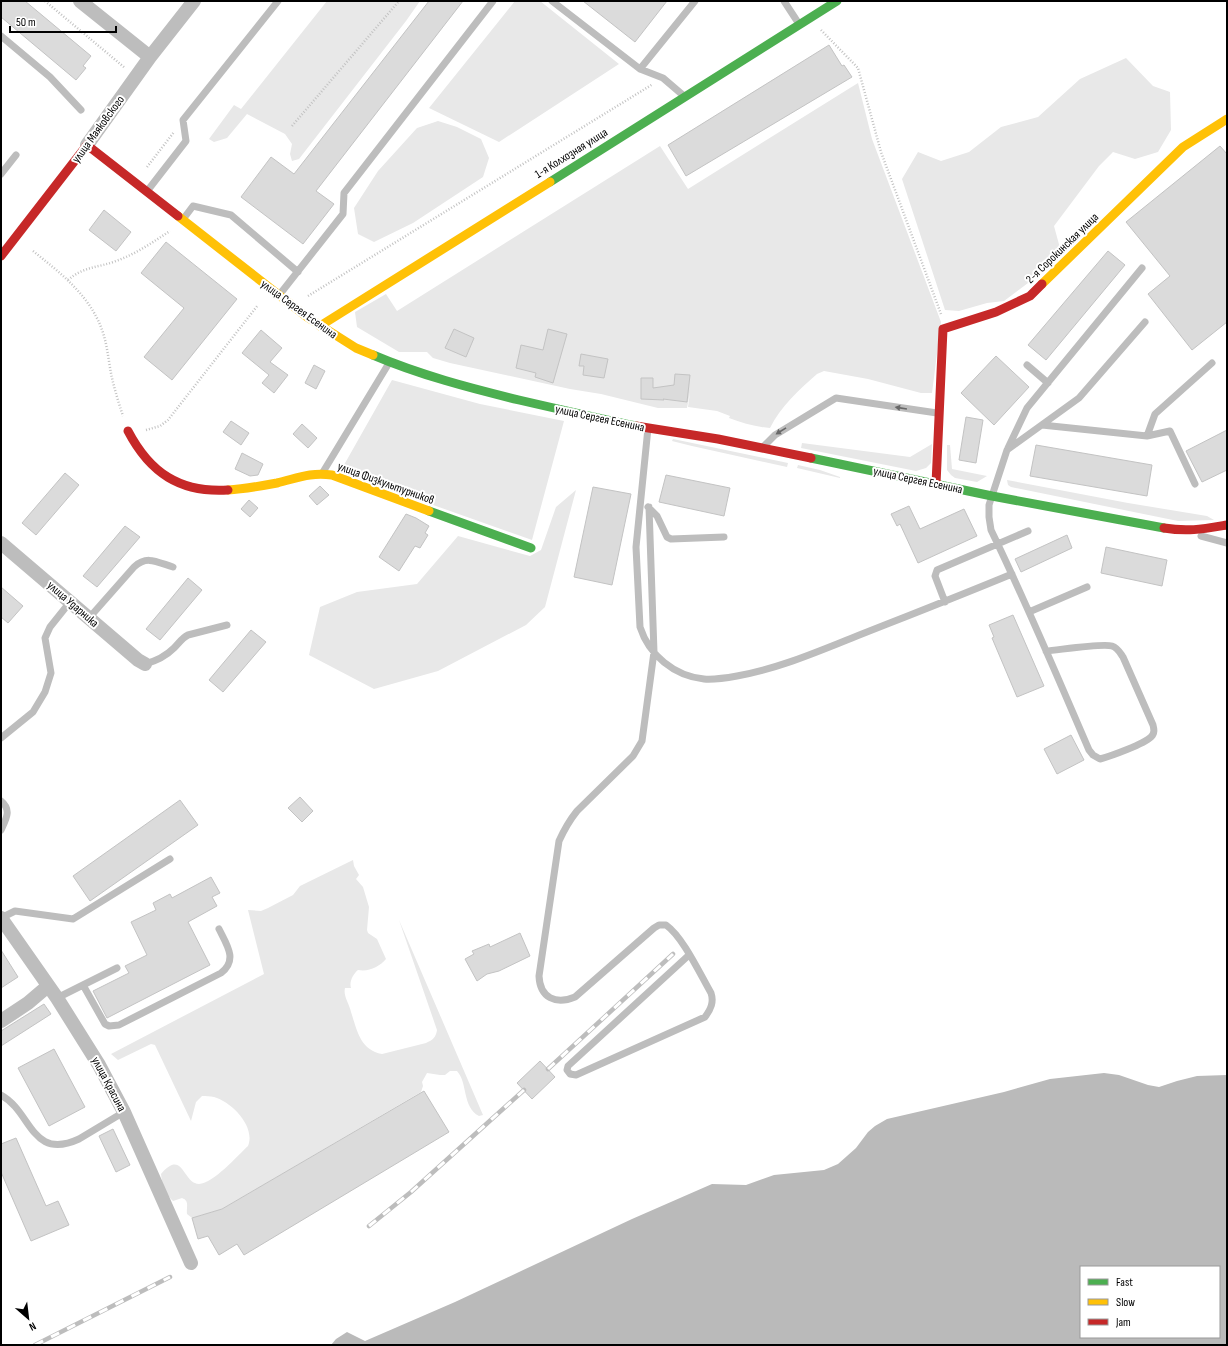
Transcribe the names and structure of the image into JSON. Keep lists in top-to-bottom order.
{
  "streets": {
    "street": [
      "улица Маяковского",
      "1-я Колхозная улица",
      "2-я Сорокинская улица",
      "улица Сергея Есенина",
      "улица Физкультурников",
      "улица Ударника",
      "улица Красина"
    ]
  },
  "crossings": [
    ["улица Маяковского", "улица Сергея Есенина"],
    ["1-я Колхозная улица", "улица Сергея Есенина"]
  ],
  "legend": ["Fast", "Slow", "Jam"],
  "scale_bar": "50 m",
  "north": "bottom right"
}
